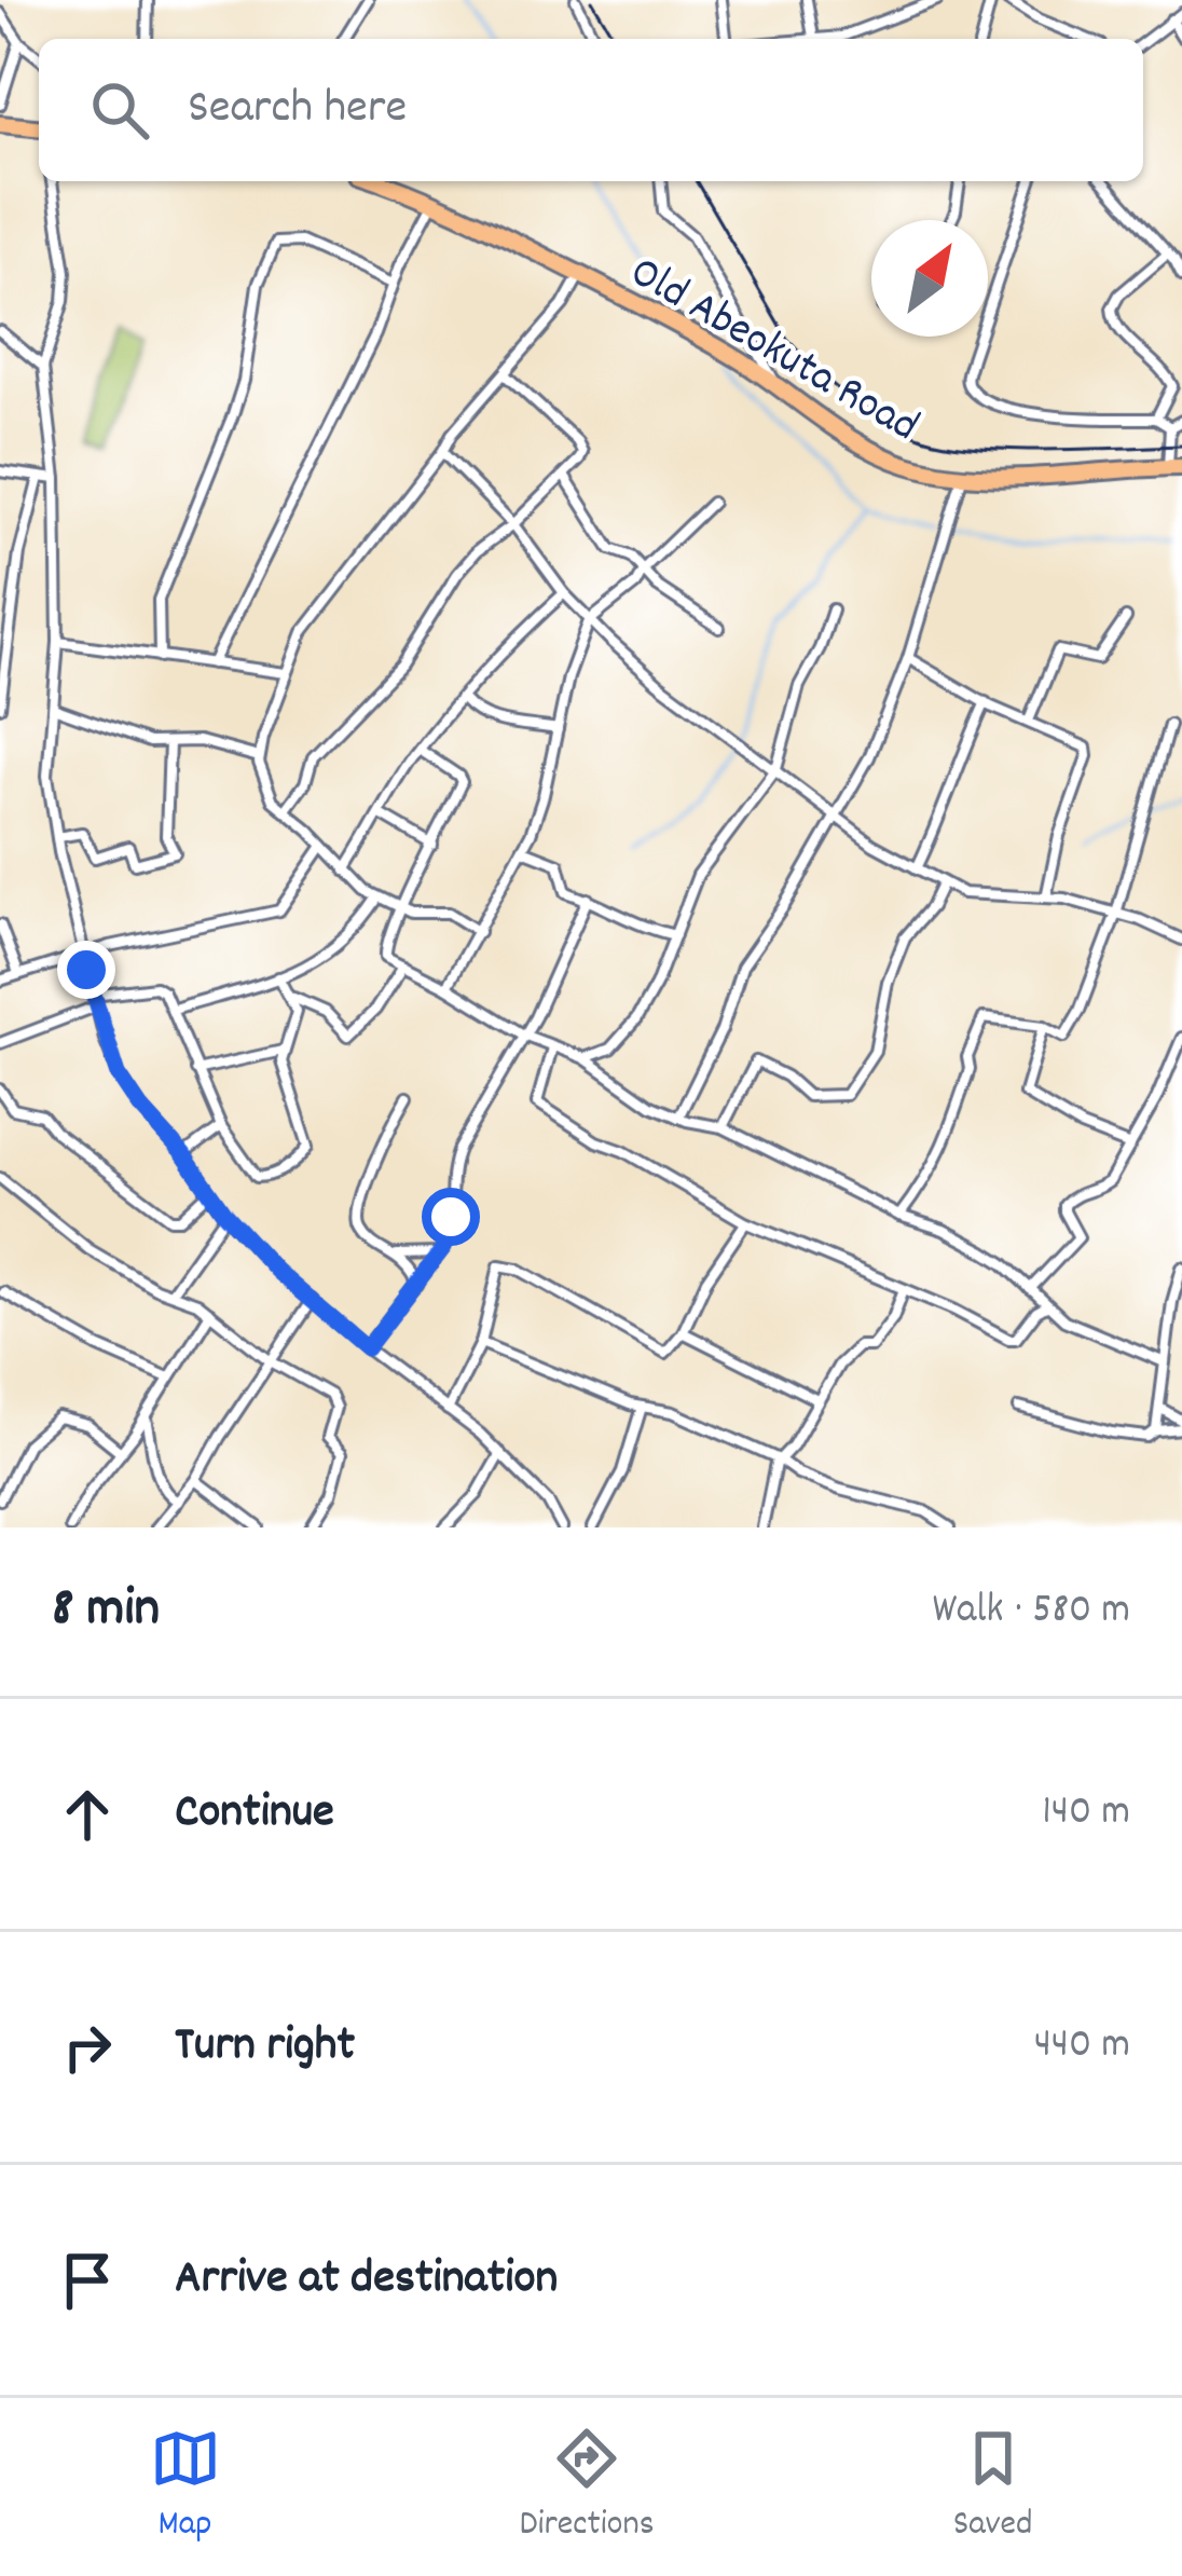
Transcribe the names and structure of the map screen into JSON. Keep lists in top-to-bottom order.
{
  "streets": {
    "highway": ["Old Abeokuta Road"]
  },
  "north": "top right",
  "page": {
    "search": "Search here",
    "heading": ["8 min", "Walk · 580 m"],
    "list": [
      ["Continue", "140 m"],
      ["Turn right", "440 m"],
      "Arrive at destination"
    ],
    "nav": ["Map", "Directions", "Saved"]
  }
}
